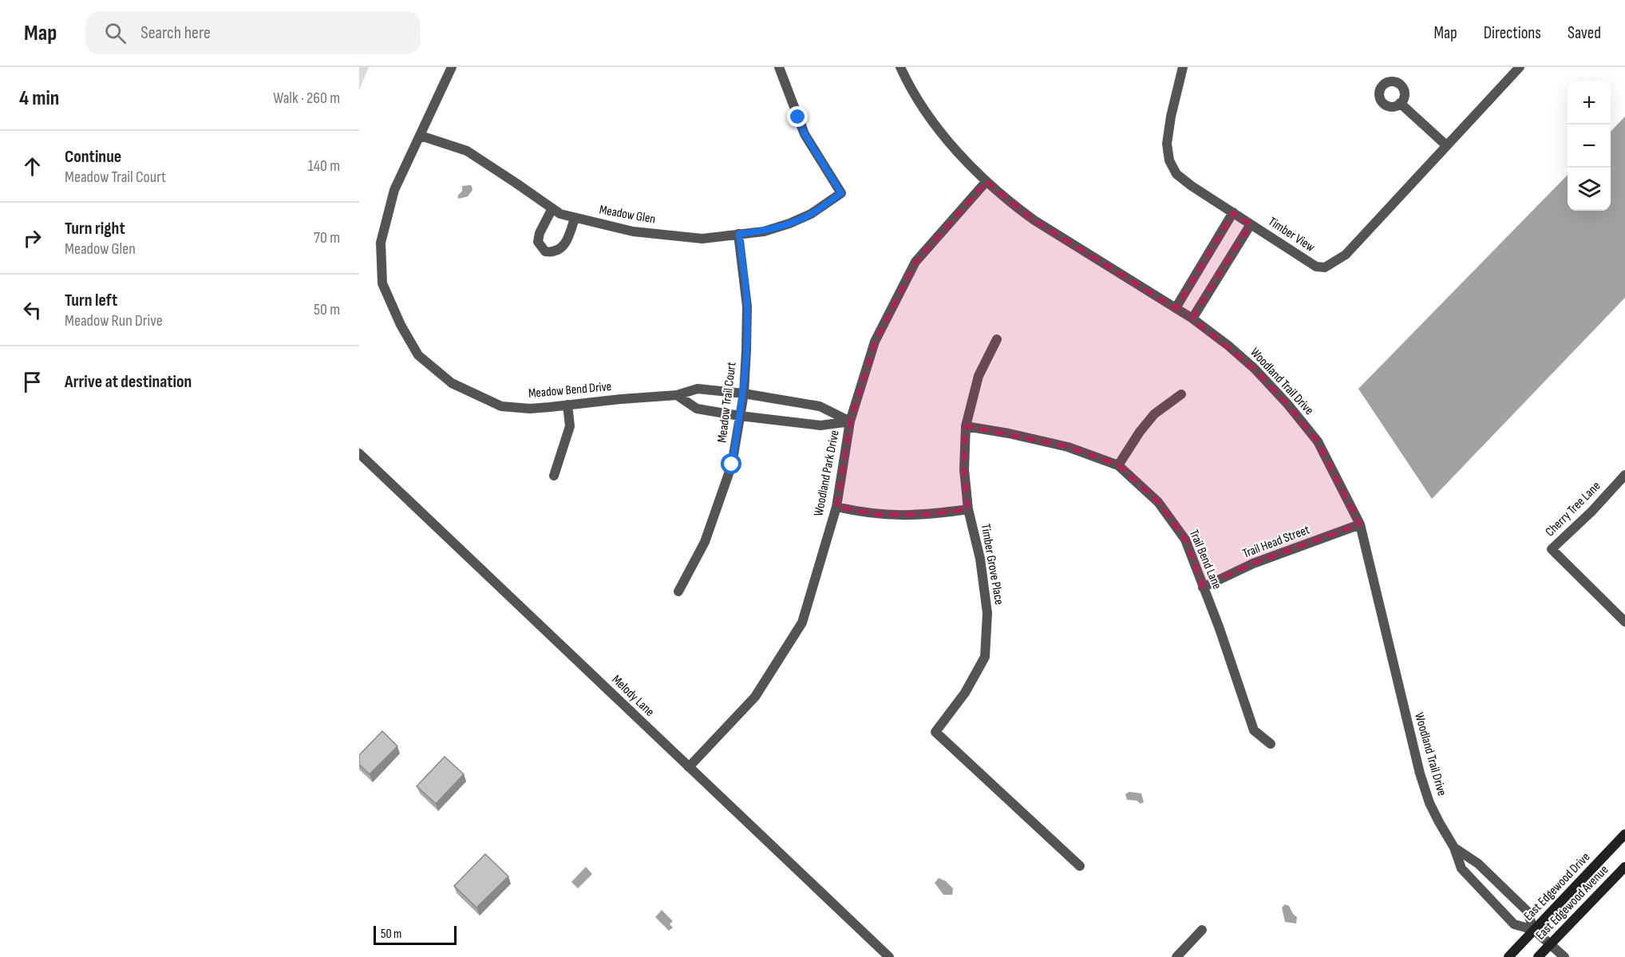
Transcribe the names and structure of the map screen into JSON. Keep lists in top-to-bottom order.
{
  "streets": {
    "main road": ["East Edgewood Drive", "East Edgewood Avenue"],
    "street": [
      "Meadow Glen",
      "Timber View",
      "Woodland Trail Drive",
      "Meadow Bend Drive",
      "Meadow Trail Court",
      "Woodland Park Drive",
      "Cherry Tree Lane",
      "Trail Head Street",
      "Trail Bend Lane",
      "Timber Grove Place",
      "Melody Lane"
    ]
  },
  "crossings": [
    ["Meadow Glen", "Meadow Bend Drive"],
    ["Meadow Glen", "Meadow Trail Court"],
    ["Woodland Trail Drive", "Woodland Park Drive"],
    ["Woodland Trail Drive", "Trail Head Street"],
    ["Woodland Trail Drive", "East Edgewood Drive"],
    ["Meadow Bend Drive", "Meadow Trail Court"],
    ["Meadow Bend Drive", "Woodland Park Drive"],
    ["Woodland Park Drive", "Melody Lane"],
    ["Trail Head Street", "Trail Bend Lane"],
    ["Trail Bend Lane", "Timber Grove Place"]
  ],
  "scale_bar": "50 m",
  "page": {
    "header": "Map",
    "search": "Search here",
    "nav": ["Map", "Directions", "Saved"],
    "heading": ["4 min", "Walk · 260 m"],
    "map_buttons": ["+", "−"],
    "list": [
      ["Continue", "Meadow Trail Court", "140 m"],
      ["Turn right", "Meadow Glen", "70 m"],
      ["Turn left", "Meadow Run Drive", "50 m"],
      "Arrive at destination"
    ],
    "scale": "50 m"
  }
}
